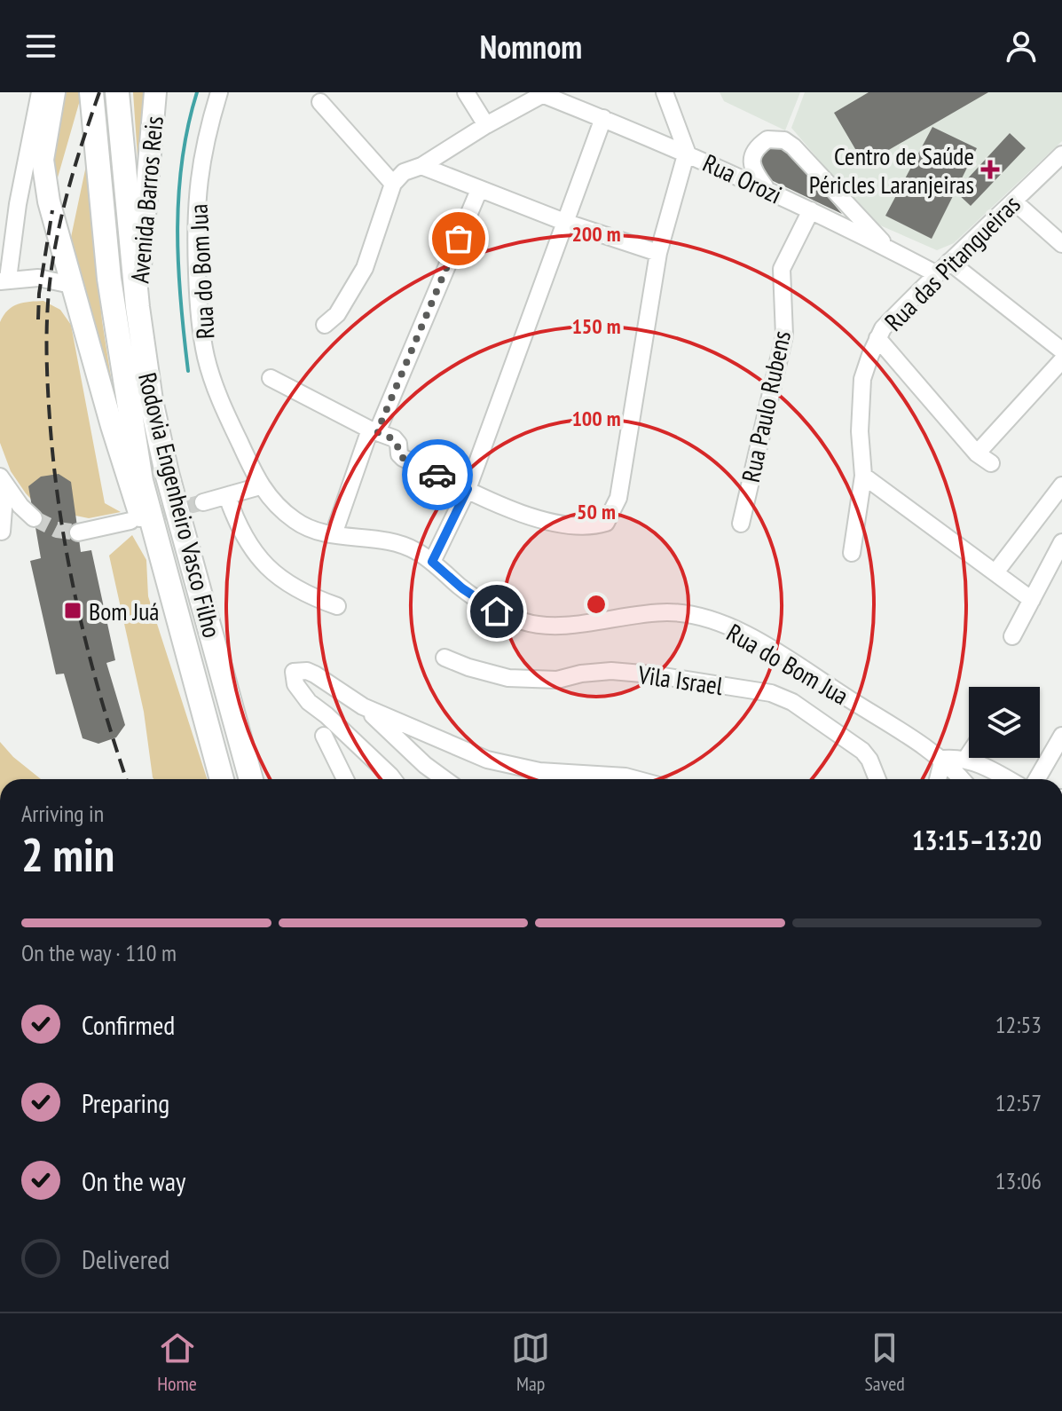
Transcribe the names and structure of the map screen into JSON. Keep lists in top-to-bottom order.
{
  "streets": {
    "highway": ["Rodovia Engenheiro Vasco Filho"],
    "main road": ["Avenida Barros Reis"],
    "street": [
      "Rua Orozi",
      "Rua das Pitangueiras",
      "Rua do Bom Jua",
      "Rua Paulo Rubens",
      "Vila Israel"
    ]
  },
  "crossings": [
    ["Rua Orozi", "Rua das Pitangueiras"],
    ["Rua Orozi", "Rua Paulo Rubens"],
    ["Avenida Barros Reis", "Rodovia Engenheiro Vasco Filho"]
  ],
  "places": {
    "health": ["Centro de Saúde Péricles Laranjeiras"],
    "transit": ["Bom Juá"]
  },
  "page": {
    "header": "Nomnom",
    "heading": ["2 min", "Arriving in", "13:15–13:20"],
    "bar": "On the way · 110 m",
    "list": [
      ["Confirmed", "12:53"],
      ["Preparing", "12:57"],
      ["On the way", "13:06"],
      "Delivered"
    ],
    "tabs": ["Home", "Map", "Saved"]
  },
  "rings": [
    "200 m",
    "150 m",
    "100 m",
    "50 m"
  ]
}
